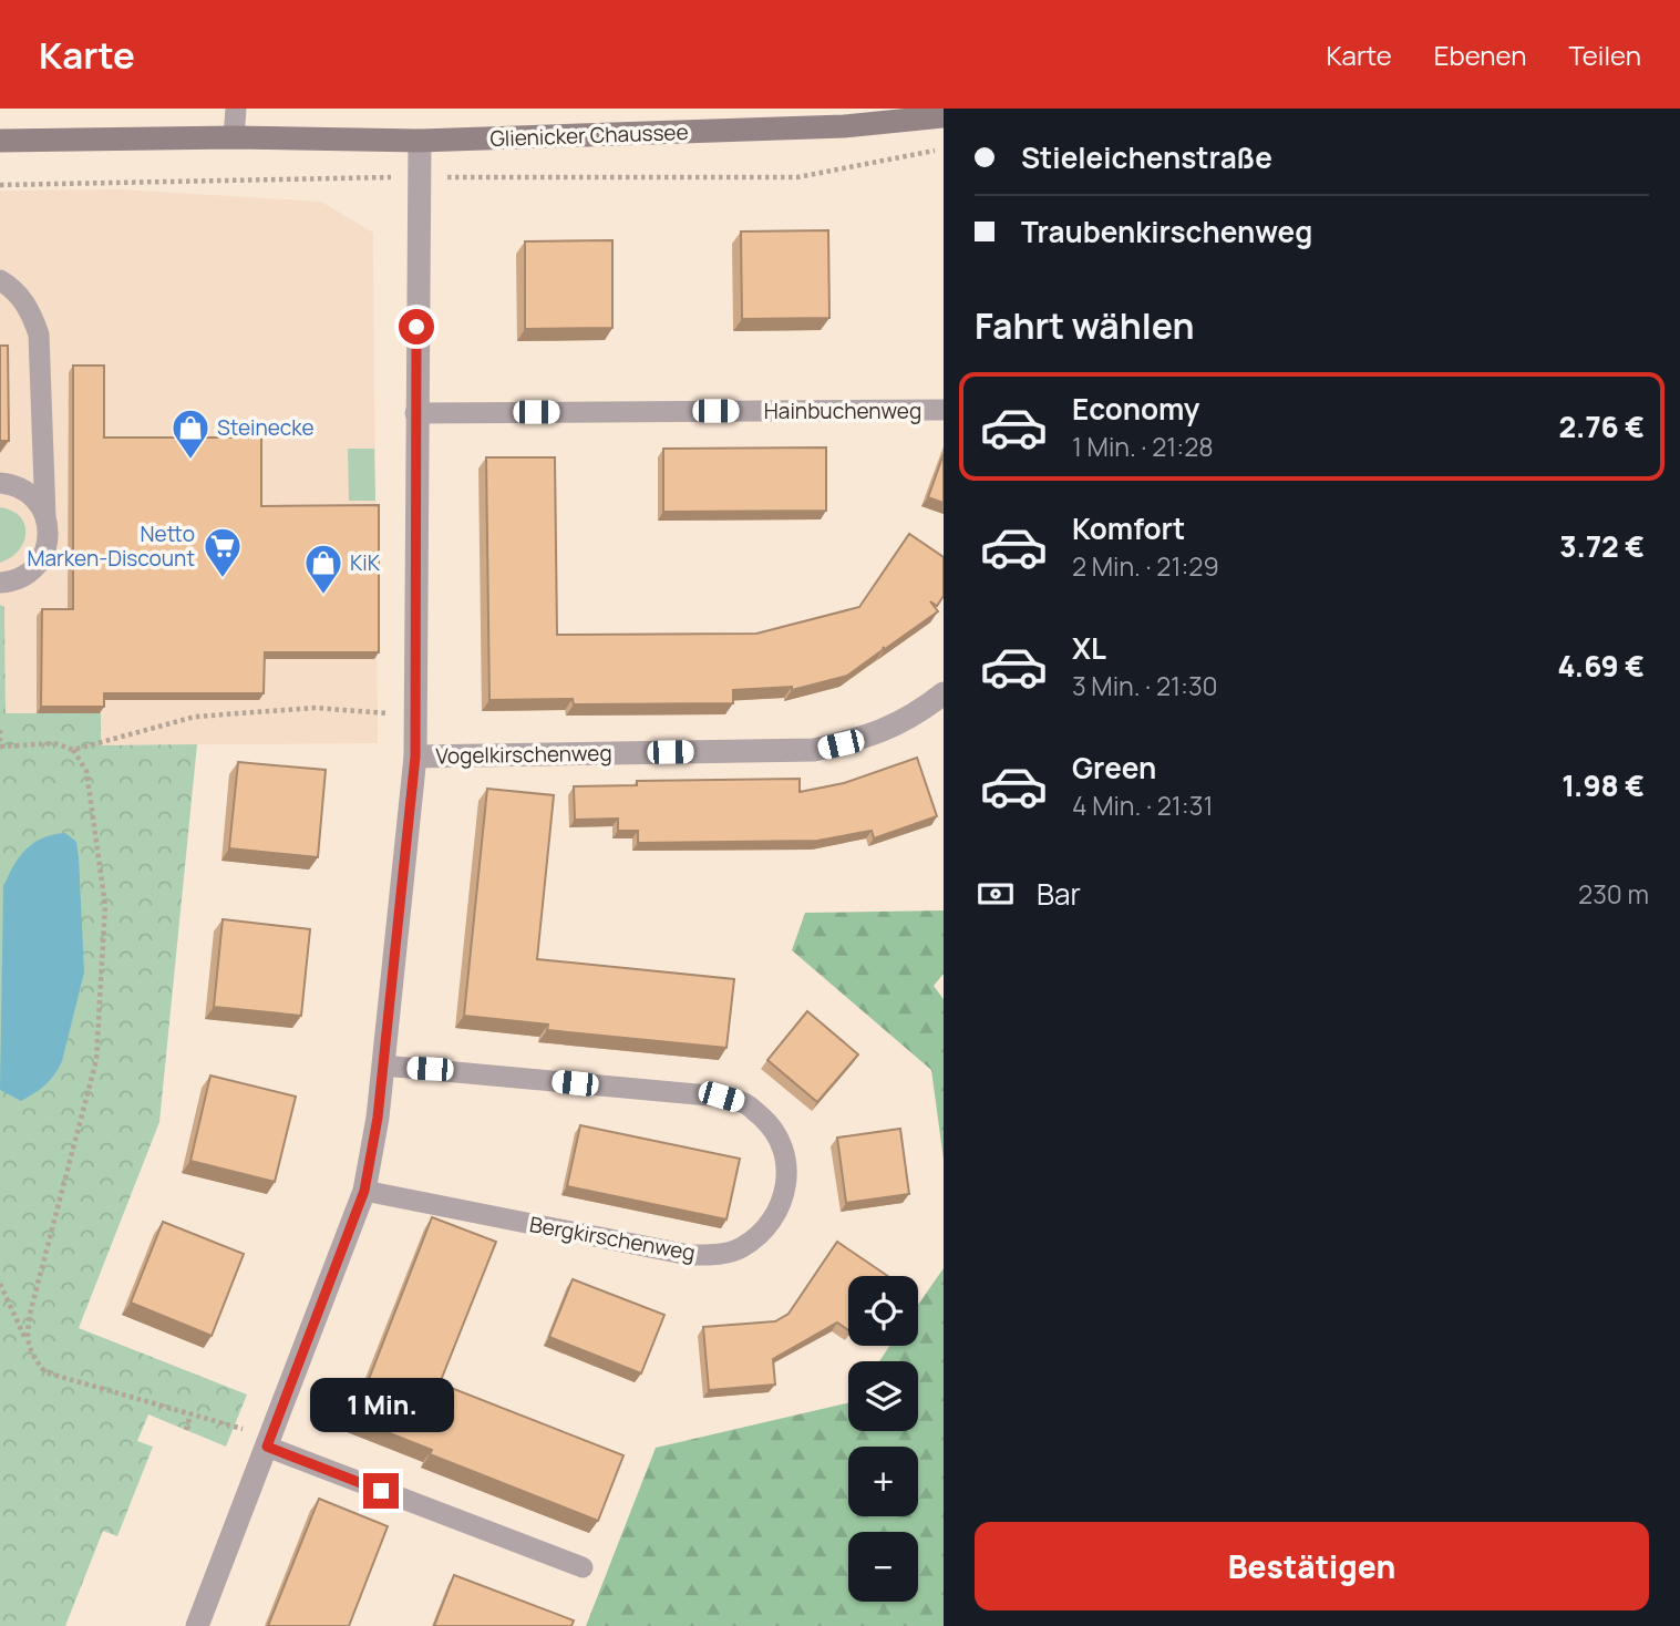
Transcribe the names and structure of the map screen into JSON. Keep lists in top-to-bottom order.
{
  "streets": {
    "main road": ["Glienicker Chaussee"],
    "street": ["Vogelkirschenweg"],
    "lane": ["Hainbuchenweg", "Bergkirschenweg"]
  },
  "places": {
    "shop": ["Steinecke", "KiK"],
    "supermarket": ["Netto Marken-Discount"]
  },
  "page": {
    "header": "Karte",
    "nav": ["Karte", "Ebenen", "Teilen"],
    "banner": ["Stieleichenstraße", "Traubenkirschenweg"],
    "heading": "Fahrt wählen",
    "list": [
      {
        "name": "Economy",
        "note": "1 Min. · 21:28",
        "value": "2.76 €"
      },
      {
        "name": "Komfort",
        "note": "2 Min. · 21:29",
        "value": "3.72 €"
      },
      {
        "name": "XL",
        "note": "3 Min. · 21:30",
        "value": "4.69 €"
      },
      {
        "name": "Green",
        "note": "4 Min. · 21:31",
        "value": "1.98 €"
      }
    ],
    "pay": ["Bar", "230 m"],
    "map_buttons": ["+", "−"],
    "bubble": "1 Min.",
    "buttons": "Bestätigen"
  }
}
